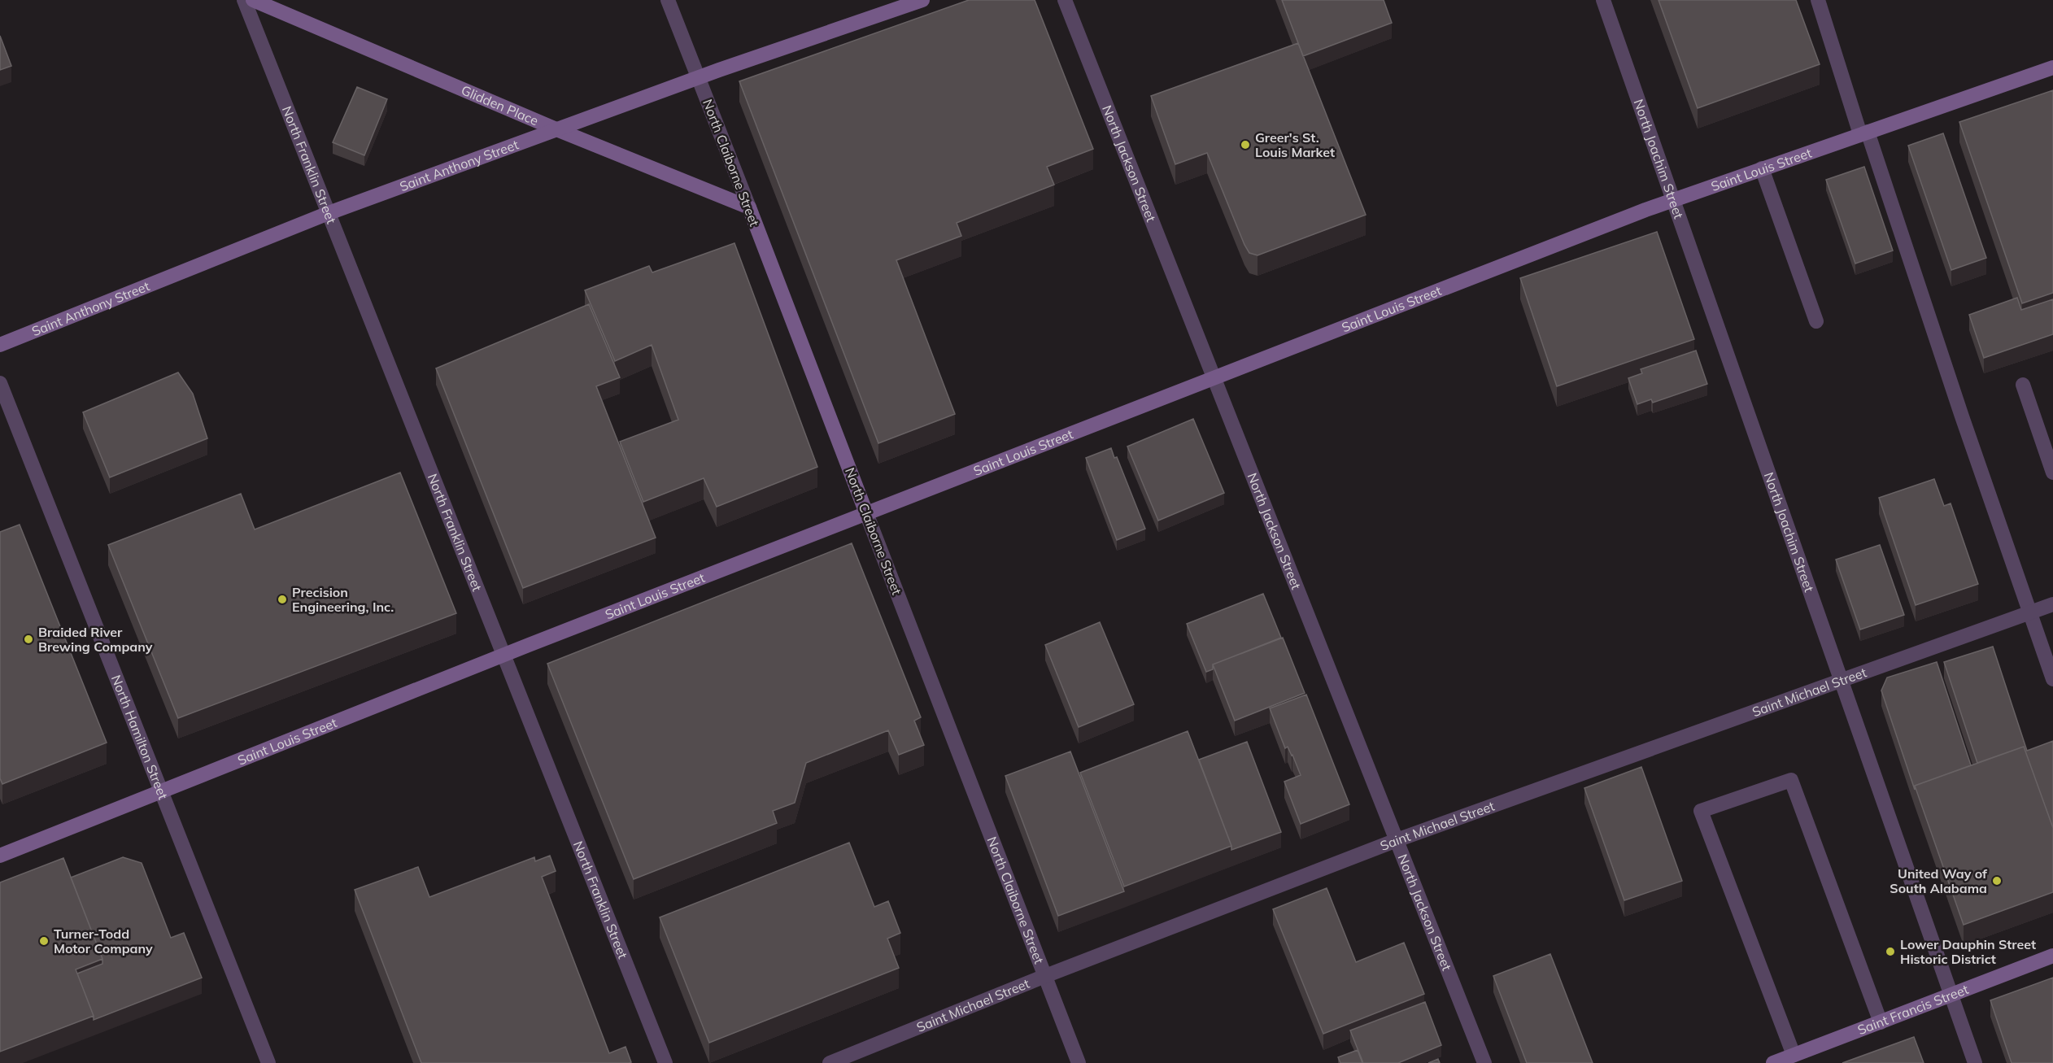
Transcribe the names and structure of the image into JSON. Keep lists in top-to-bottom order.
{
  "streets": {
    "street": [
      "Glidden Place",
      "North Joachim Street",
      "North Claiborne Street",
      "North Franklin Street",
      "North Jackson Street",
      "Saint Anthony Street",
      "Saint Louis Street",
      "Saint Michael Street",
      "North Hamilton Street",
      "Saint Francis Street"
    ]
  },
  "crossings": [
    ["Glidden Place", "North Claiborne Street"],
    ["Glidden Place", "Saint Anthony Street"],
    ["North Joachim Street", "Saint Louis Street"],
    ["North Joachim Street", "Saint Michael Street"],
    ["North Joachim Street", "Saint Francis Street"],
    ["North Claiborne Street", "Saint Anthony Street"],
    ["North Claiborne Street", "Saint Louis Street"],
    ["North Claiborne Street", "Saint Michael Street"],
    ["North Franklin Street", "Saint Anthony Street"],
    ["North Franklin Street", "Saint Louis Street"],
    ["North Jackson Street", "Saint Louis Street"],
    ["North Jackson Street", "Saint Michael Street"],
    ["Saint Louis Street", "North Hamilton Street"]
  ],
  "places": [
    "Greer's St. Louis Market",
    "Precision Engineering, Inc.",
    "Braided River Brewing Company",
    "United Way of South Alabama",
    "Turner-Todd Motor Company",
    "Lower Dauphin Street Historic District"
  ]
}
